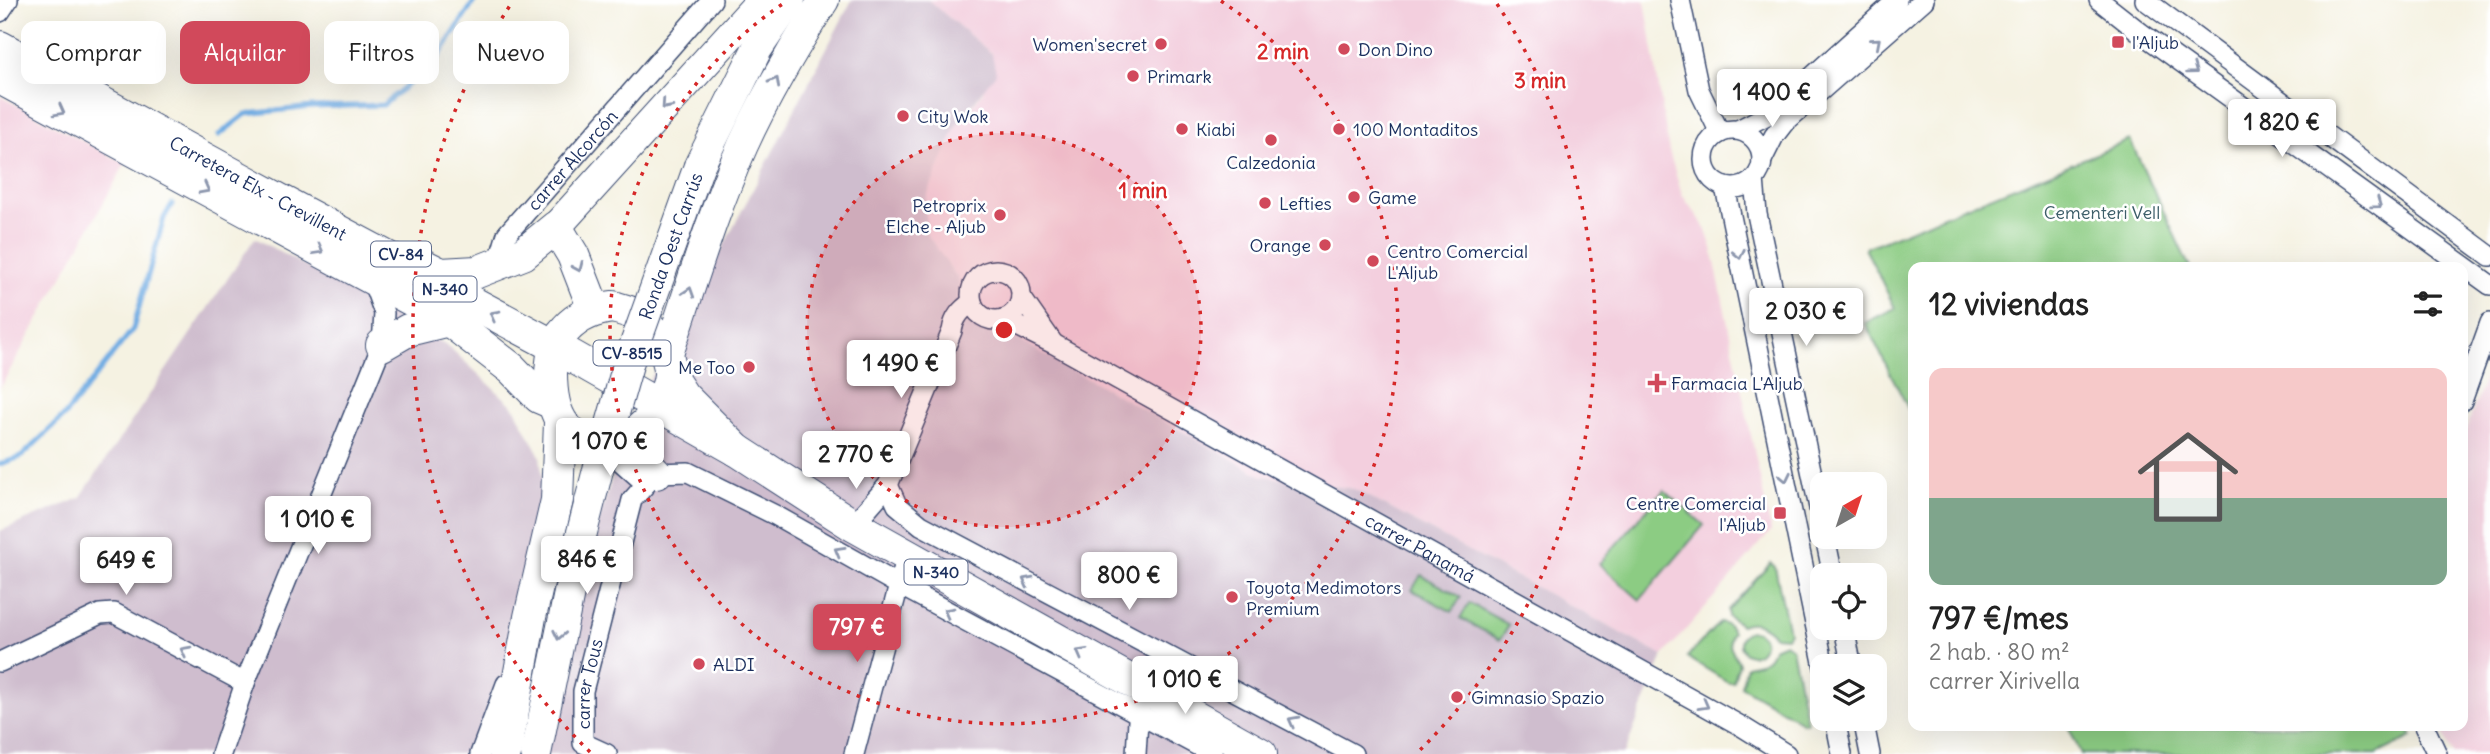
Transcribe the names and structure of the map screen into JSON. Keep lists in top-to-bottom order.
{
  "streets": {
    "highway": ["Carretera Elx - Crevillent", "CV-84", "N-340"],
    "main road": ["Ronda Oest Carrús", "CV-8515"],
    "street": ["carrer Alcorcón", "carrer Panamá", "carrer Tous"]
  },
  "crossings": [
    ["carrer Alcorcón", "CV-84"],
    ["Carretera Elx - Crevillent", "CV-84"],
    ["Carretera Elx - Crevillent", "N-340"],
    ["Ronda Oest Carrús", "N-340"]
  ],
  "one_way": ["carrer Panamá"],
  "parks": ["Cementeri Vell"],
  "places": {
    "transit": ["l'Aljub", "Centre Comercial l'Aljub"],
    "other": [
      "Women'secret",
      "Don Dino",
      "Primark",
      "City Wok",
      "Kiabi",
      "100 Montaditos",
      "Calzedonia",
      "Game",
      "Lefties",
      "Petroprix Elche - Aljub",
      "Orange",
      "Centro Comercial L'Aljub",
      "Me Too",
      "Toyota Medimotors Premium",
      "ALDI",
      "Gimnasio Spazio"
    ],
    "health": ["Farmacia L'Aljub"]
  },
  "north": "top right",
  "page": {
    "chip": [
      "Comprar",
      "Alquilar",
      "Filtros",
      "Nuevo"
    ],
    "price": [
      "1 400 €",
      "1 820 €",
      "2 030 €",
      "1 490 €",
      "1 070 €",
      "2 770 €",
      "1 010 €",
      "846 €",
      "649 €",
      "800 €",
      "797 €",
      "1 010 €"
    ],
    "heading": "12 viviendas",
    "list": [
      {
        "name": "797 €/mes",
        "note": "2 hab. · 80 m² · carrer Xirivella"
      }
    ]
  },
  "rings": ["2 min", "3 min", "1 min"]
}
